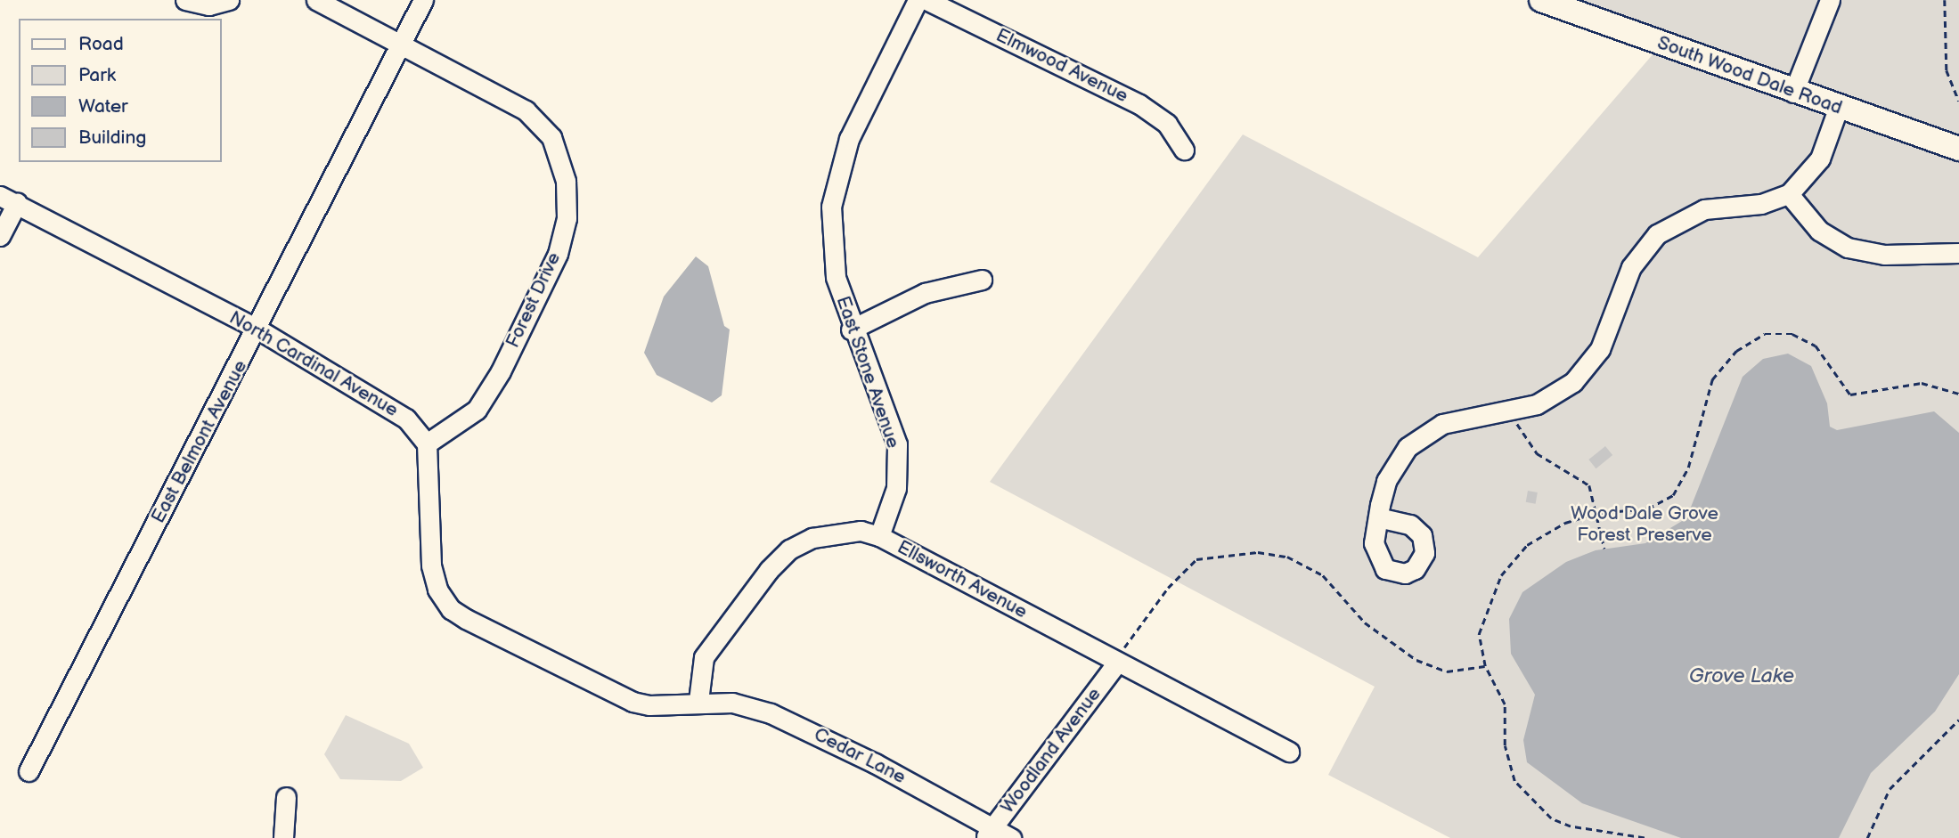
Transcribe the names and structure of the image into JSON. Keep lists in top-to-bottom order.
{
  "streets": {
    "main road": ["South Wood Dale Road"],
    "street": [
      "Elmwood Avenue",
      "Forest Drive",
      "North Cardinal Avenue",
      "East Stone Avenue",
      "East Belmont Avenue",
      "Ellsworth Avenue",
      "Woodland Avenue",
      "Cedar Lane"
    ]
  },
  "crossings": [
    ["Forest Drive", "North Cardinal Avenue"],
    ["Forest Drive", "East Belmont Avenue"],
    ["North Cardinal Avenue", "East Belmont Avenue"],
    ["East Stone Avenue", "Ellsworth Avenue"],
    ["Ellsworth Avenue", "Woodland Avenue"],
    ["Ellsworth Avenue", "Cedar Lane"],
    ["Woodland Avenue", "Cedar Lane"]
  ],
  "water": ["Grove Lake"],
  "parks": ["Wood Dale Grove Forest Preserve"],
  "legend": [
    "Road",
    "Park",
    "Water",
    "Building"
  ]
}
